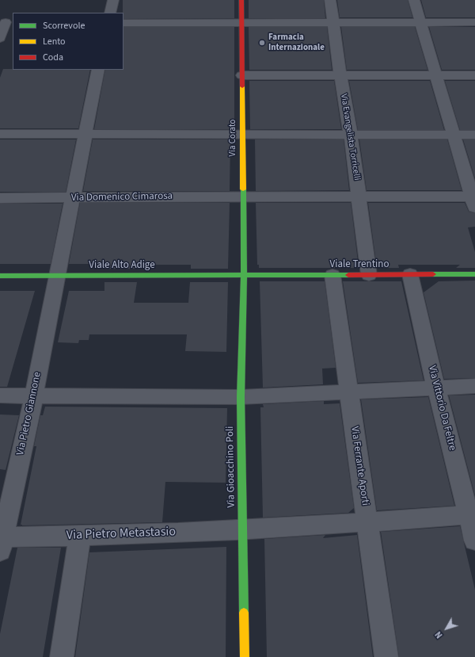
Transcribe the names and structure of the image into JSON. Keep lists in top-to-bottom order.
{
  "streets": {
    "street": [
      "Via Evangelista Torricelli",
      "Via Corato",
      "Via Domenico Cimarosa",
      "Viale Trentino",
      "Viale Alto Adige",
      "Via Vittorio Da Feltre",
      "Via Pietro Giannone",
      "Via Ferrante Aporti",
      "Via Gioacchino Poli",
      "Via Pietro Metastasio"
    ]
  },
  "crossings": [
    ["Via Evangelista Torricelli", "Via Domenico Cimarosa"],
    ["Via Evangelista Torricelli", "Viale Trentino"],
    ["Via Corato", "Via Domenico Cimarosa"],
    ["Via Corato", "Viale Trentino"],
    ["Via Corato", "Viale Alto Adige"],
    ["Via Corato", "Via Gioacchino Poli"],
    ["Via Domenico Cimarosa", "Via Pietro Giannone"],
    ["Viale Trentino", "Viale Alto Adige"],
    ["Viale Trentino", "Via Vittorio Da Feltre"],
    ["Viale Trentino", "Via Ferrante Aporti"],
    ["Viale Trentino", "Via Gioacchino Poli"],
    ["Viale Alto Adige", "Via Pietro Giannone"],
    ["Viale Alto Adige", "Via Gioacchino Poli"],
    ["Via Vittorio Da Feltre", "Via Pietro Metastasio"],
    ["Via Pietro Giannone", "Via Pietro Metastasio"],
    ["Via Ferrante Aporti", "Via Pietro Metastasio"],
    ["Via Gioacchino Poli", "Via Pietro Metastasio"]
  ],
  "places": ["Farmacia Internazionale"],
  "legend": ["Scorrevole", "Lento", "Coda"],
  "north": "bottom left"
}
